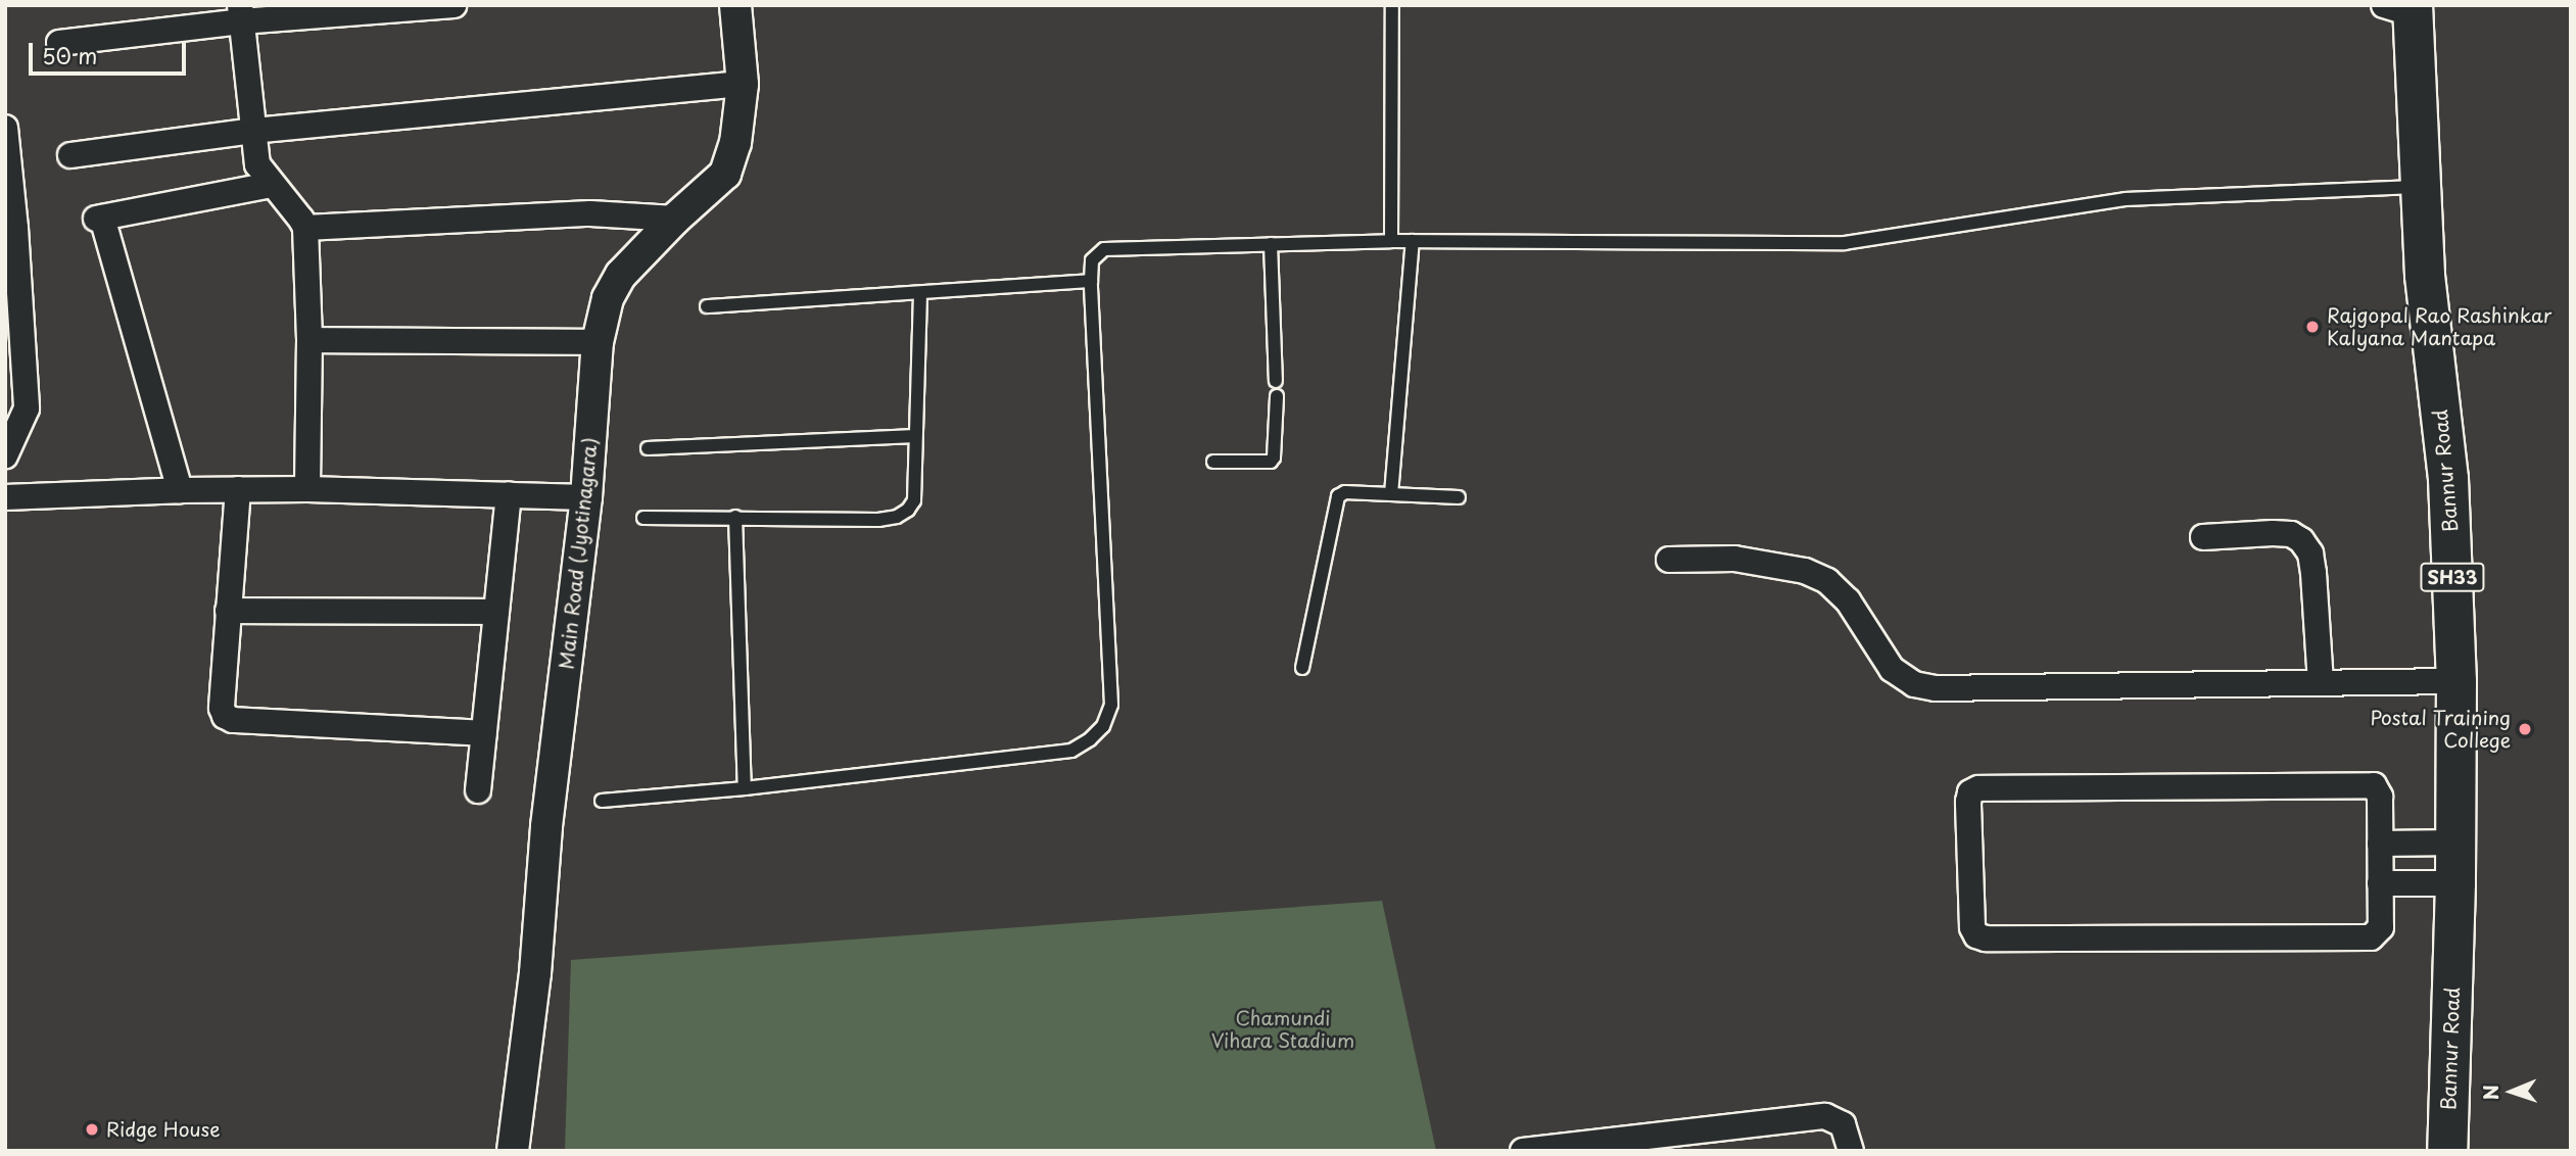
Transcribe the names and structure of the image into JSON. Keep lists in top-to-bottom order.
{
  "streets": {
    "main road": ["Bannur Road", "SH33"],
    "street": ["Main Road (Jyotinagara)"]
  },
  "parks": ["Chamundi Vihara Stadium"],
  "places": ["Rajgopal Rao Rashinkar Kalyana Mantapa", "Postal Training College", "Ridge House"],
  "scale_bar": "50 m",
  "north": "left"
}
